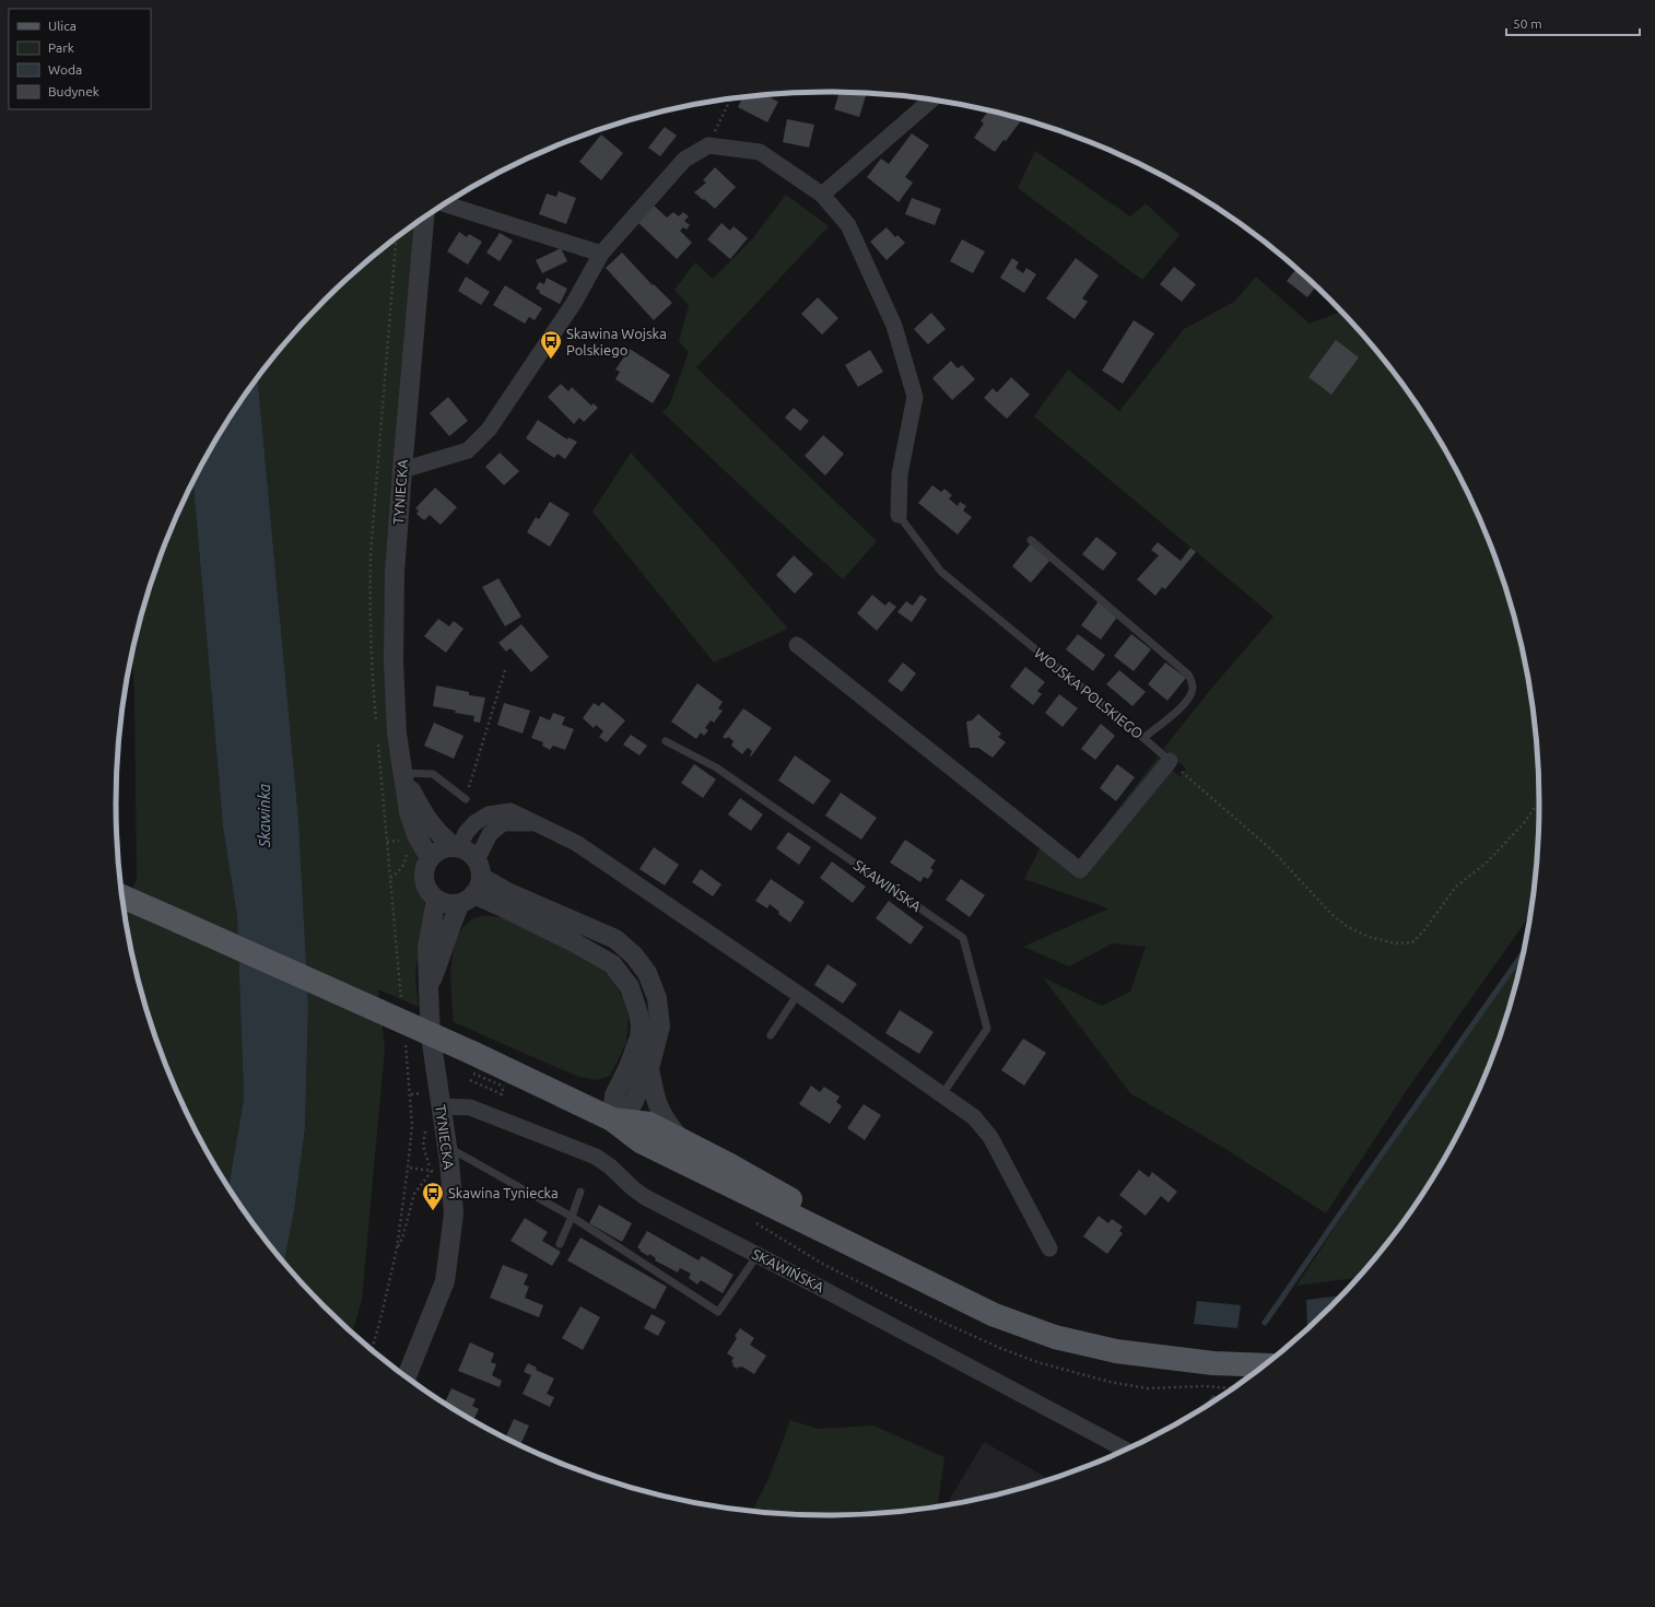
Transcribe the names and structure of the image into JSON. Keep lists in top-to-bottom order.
{
  "streets": {
    "street": ["TYNIECKA", "WOJSKA POLSKIEGO", "SKAWIŃSKA"]
  },
  "crossings": [
    ["TYNIECKA", "SKAWIŃSKA"]
  ],
  "water": ["Skawinka"],
  "places": {
    "bus stop": ["Skawina Wojska Polskiego", "Skawina Tyniecka"]
  },
  "legend": [
    "Ulica",
    "Park",
    "Woda",
    "Budynek"
  ],
  "scale_bar": "50 m"
}
